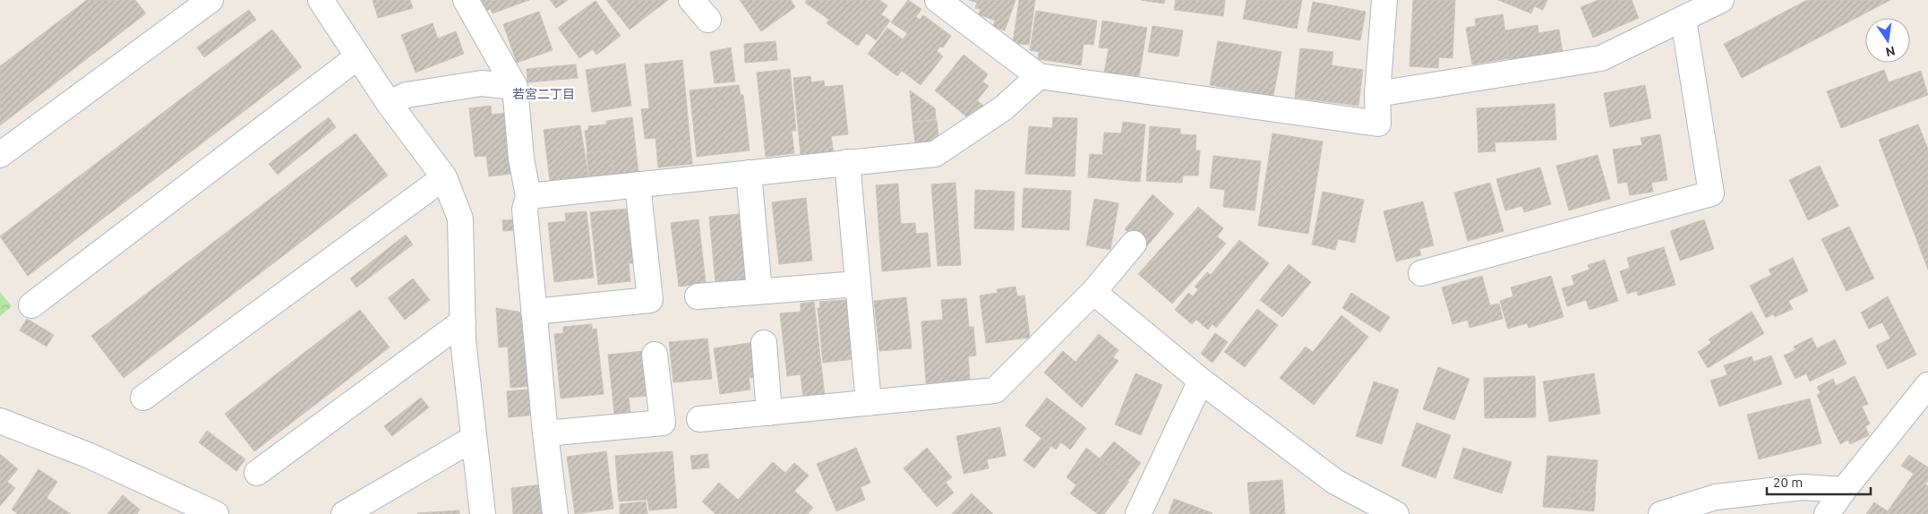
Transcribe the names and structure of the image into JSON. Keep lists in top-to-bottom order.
{
  "districts": ["若宮二丁目"],
  "scale_bar": "20 m",
  "north": "bottom"
}
